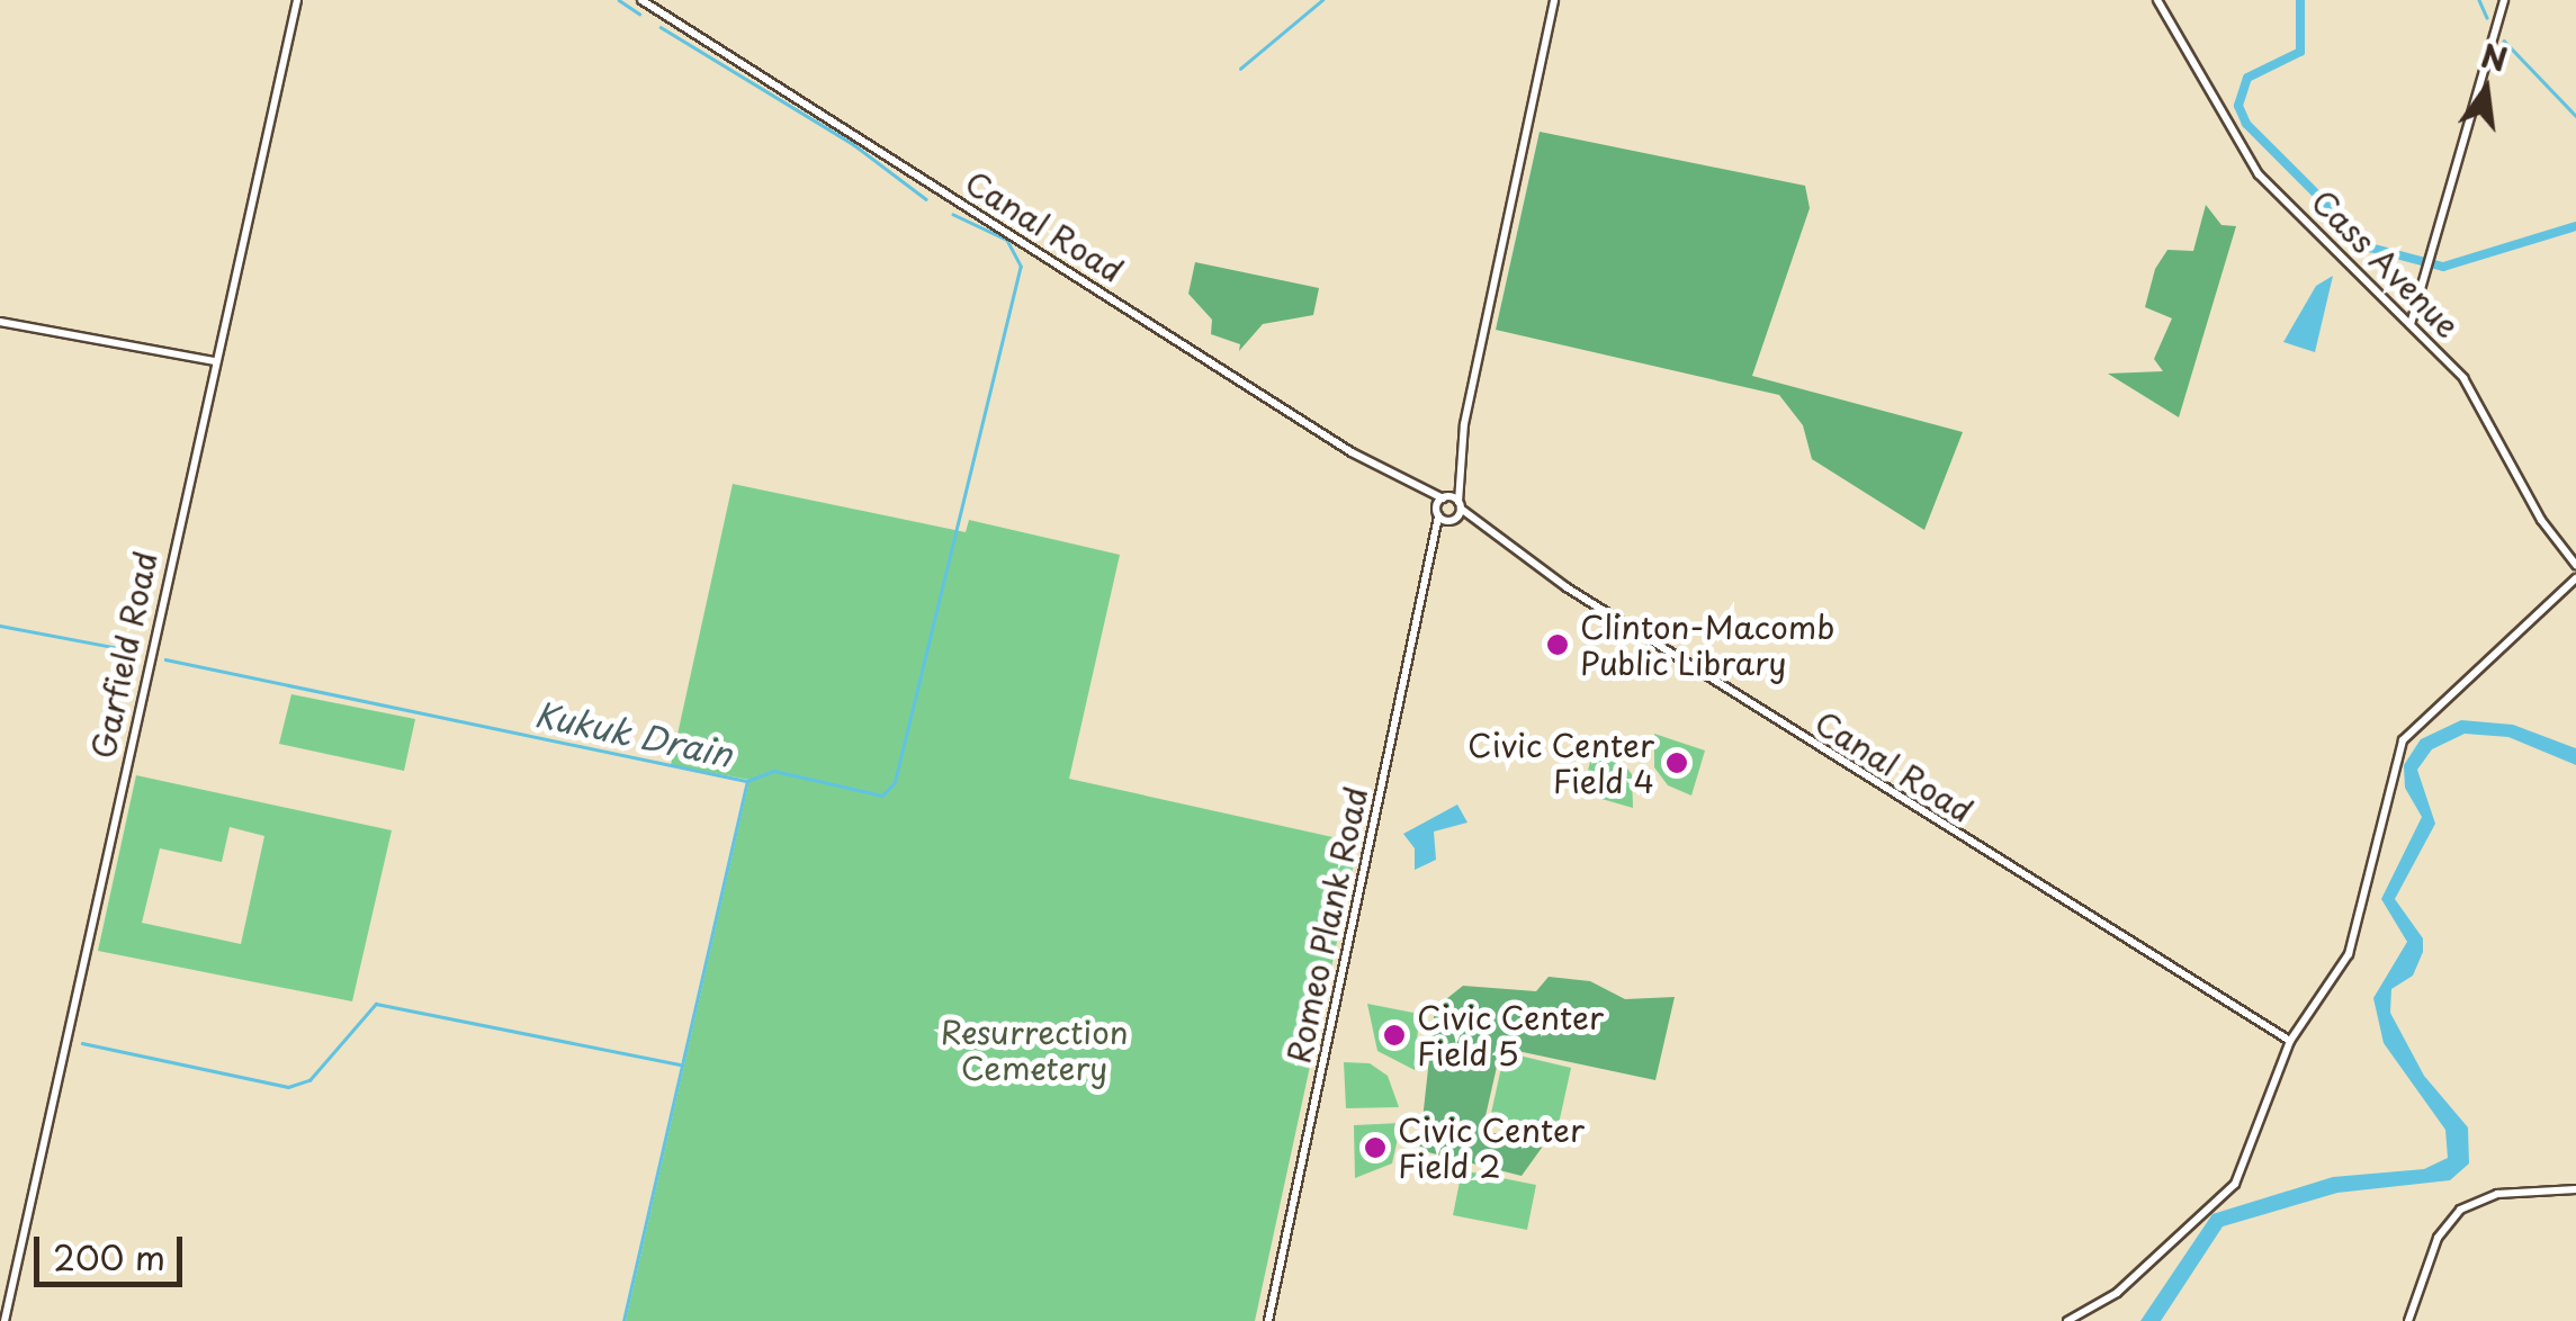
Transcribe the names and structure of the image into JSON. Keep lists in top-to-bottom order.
{
  "streets": {
    "street": [
      "Canal Road",
      "Cass Avenue",
      "Garfield Road",
      "Romeo Plank Road"
    ]
  },
  "crossings": [
    ["Canal Road", "Romeo Plank Road"]
  ],
  "water": ["Kukuk Drain"],
  "parks": ["Resurrection Cemetery"],
  "places": [
    "Clinton-Macomb Public Library",
    "Civic Center Field 4",
    "Civic Center Field 5",
    "Civic Center Field 2"
  ],
  "scale_bar": "200 m",
  "north": "top"
}
